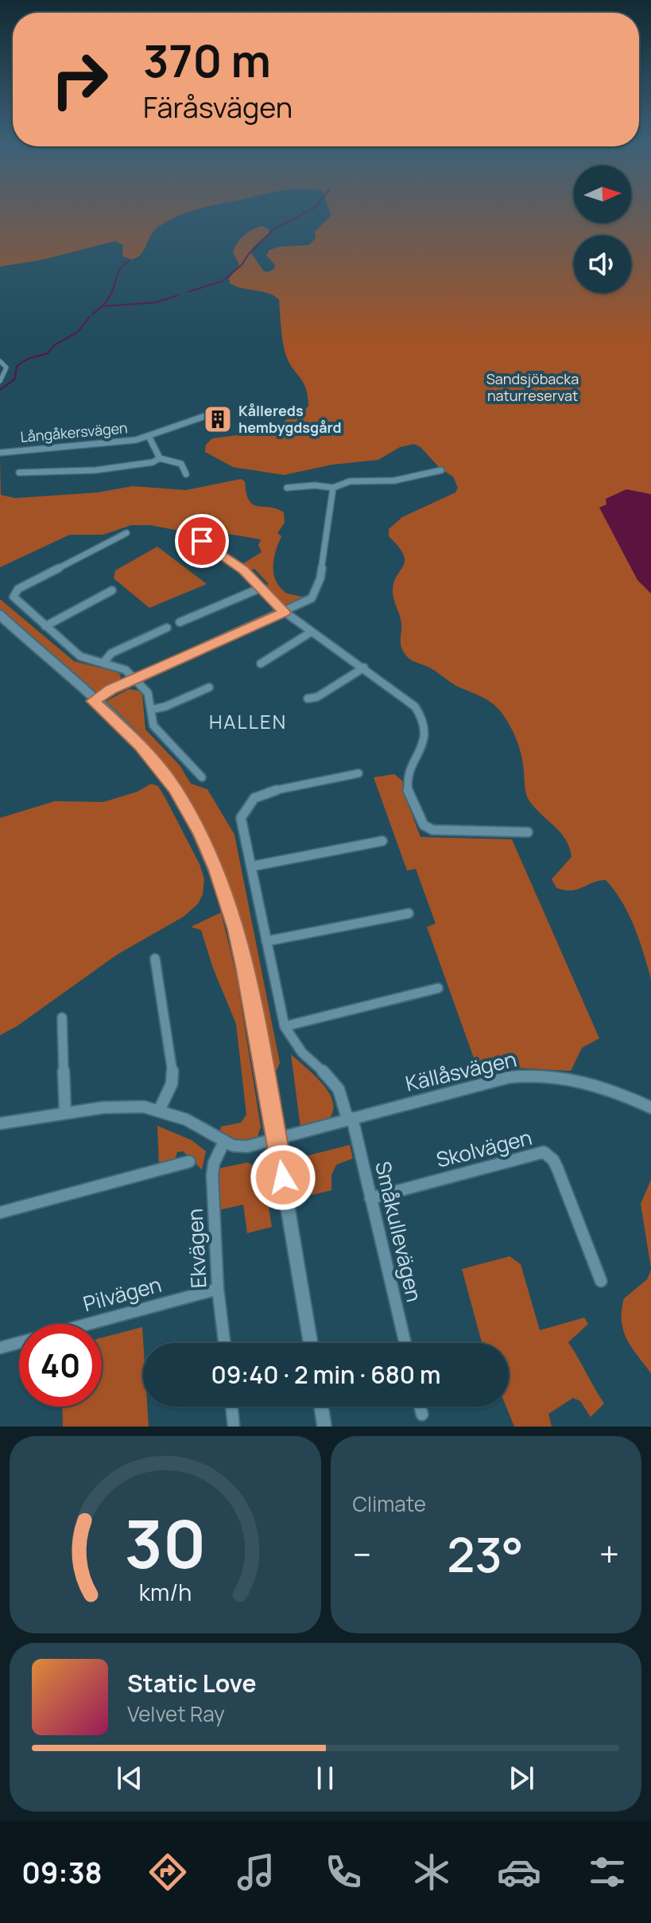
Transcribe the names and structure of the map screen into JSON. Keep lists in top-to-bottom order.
{
  "streets": {
    "street": [
      "Långåkersvägen",
      "Källåsvägen",
      "Skolvägen",
      "Småkullevägen",
      "Ekvägen",
      "Pilvägen"
    ]
  },
  "crossings": [
    ["Källåsvägen", "Småkullevägen"],
    ["Källåsvägen", "Ekvägen"],
    ["Skolvägen", "Småkullevägen"],
    ["Ekvägen", "Pilvägen"]
  ],
  "districts": ["HALLEN"],
  "parks": ["Sandsjöbacka naturreservat"],
  "places": {
    "building": ["Kållereds hembygdsgård"]
  },
  "north": "right",
  "page": {
    "turn": ["370 m", "Färåsvägen"],
    "limit": "40",
    "trip": "09:40 · 2 min · 680 m",
    "tile": "Climate",
    "heat": ["−", "23°", "+"],
    "song": ["Static Love", "Velvet Ray"],
    "tabs": "09:38",
    "gauge": ["30", "km/h"]
  }
}
